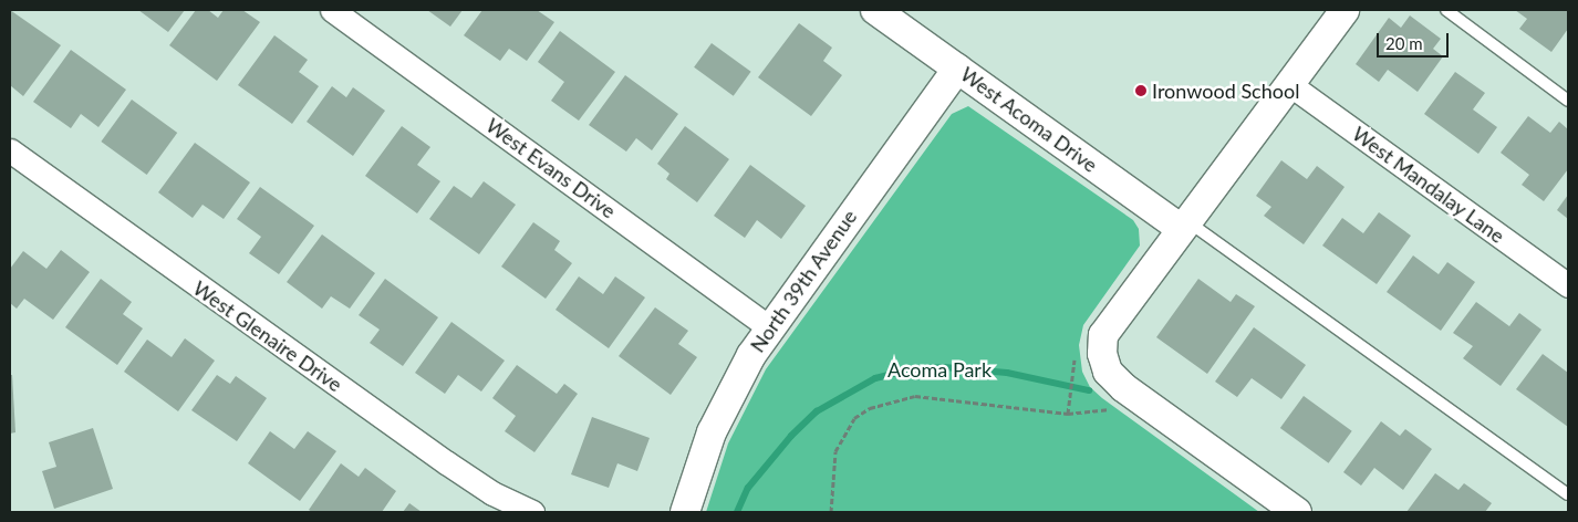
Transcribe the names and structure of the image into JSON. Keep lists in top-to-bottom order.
{
  "streets": {
    "street": [
      "West Acoma Drive",
      "West Evans Drive",
      "West Mandalay Lane",
      "North 39th Avenue",
      "West Glenaire Drive"
    ]
  },
  "crossings": [
    ["West Acoma Drive", "North 39th Avenue"],
    ["West Evans Drive", "North 39th Avenue"]
  ],
  "parks": ["Acoma Park"],
  "places": ["Ironwood School"],
  "scale_bar": "20 m"
}
